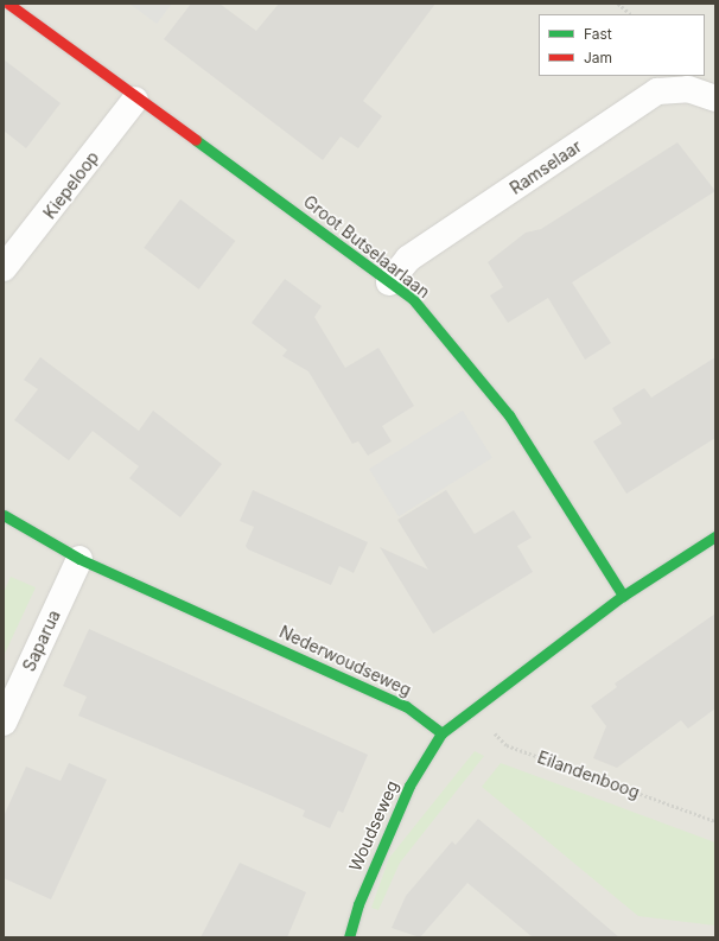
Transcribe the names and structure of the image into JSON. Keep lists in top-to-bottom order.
{
  "streets": {
    "street": [
      "Ramselaar",
      "Kiepeloop",
      "Groot Butselaarlaan",
      "Saparua",
      "Nederwoudseweg",
      "Woudseweg"
    ],
    "path": ["Eilandenboog"]
  },
  "crossings": [
    ["Ramselaar", "Groot Butselaarlaan"],
    ["Kiepeloop", "Groot Butselaarlaan"],
    ["Saparua", "Nederwoudseweg"],
    ["Nederwoudseweg", "Woudseweg"]
  ],
  "legend": ["Fast", "Jam"]
}
